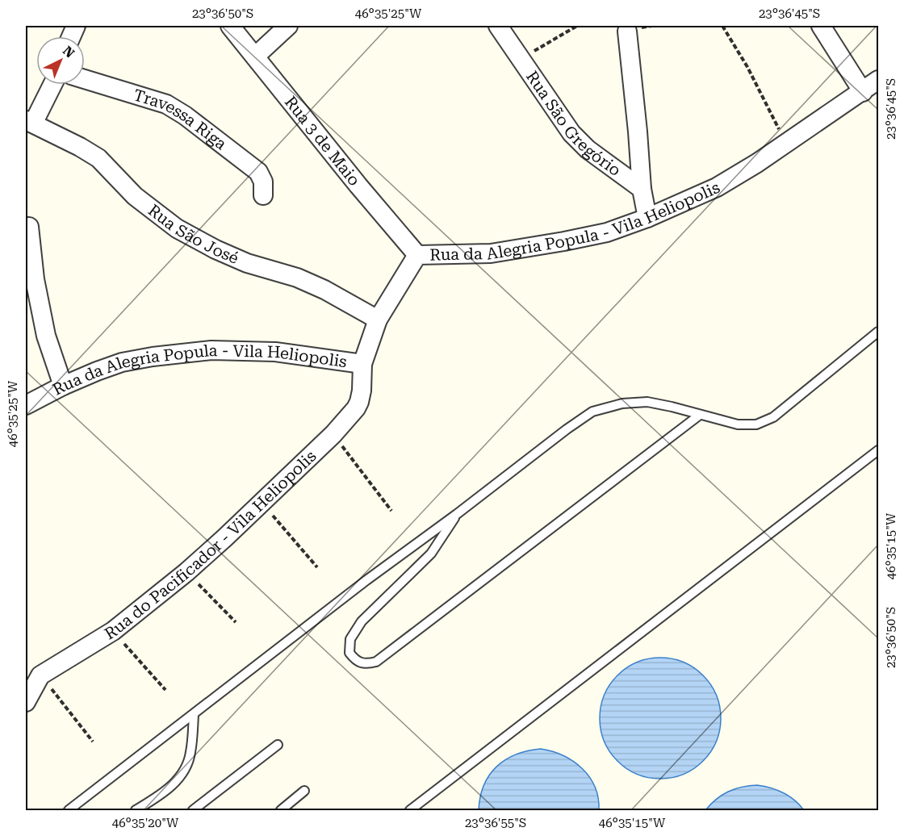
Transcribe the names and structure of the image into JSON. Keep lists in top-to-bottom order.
{
  "streets": {
    "street": [
      "Travessa Riga",
      "Rua São Gregório",
      "Rua 3 de Maio",
      "Rua da Alegria Popula - Vila Heliopolis",
      "Rua São José",
      "Rua do Pacificador - Vila Heliopolis"
    ]
  },
  "crossings": [
    ["Rua 3 de Maio", "Rua da Alegria Popula - Vila Heliopolis"],
    ["Rua da Alegria Popula - Vila Heliopolis", "Rua São José"],
    ["Rua da Alegria Popula - Vila Heliopolis", "Rua do Pacificador - Vila Heliopolis"]
  ],
  "north": "top right",
  "coordinates": [
    "23°36'50\"S",
    "46°35'25\"W",
    "23°36'45\"S",
    "46°35'15\"W",
    "46°35'20\"W",
    "23°36'55\"S"
  ]
}
